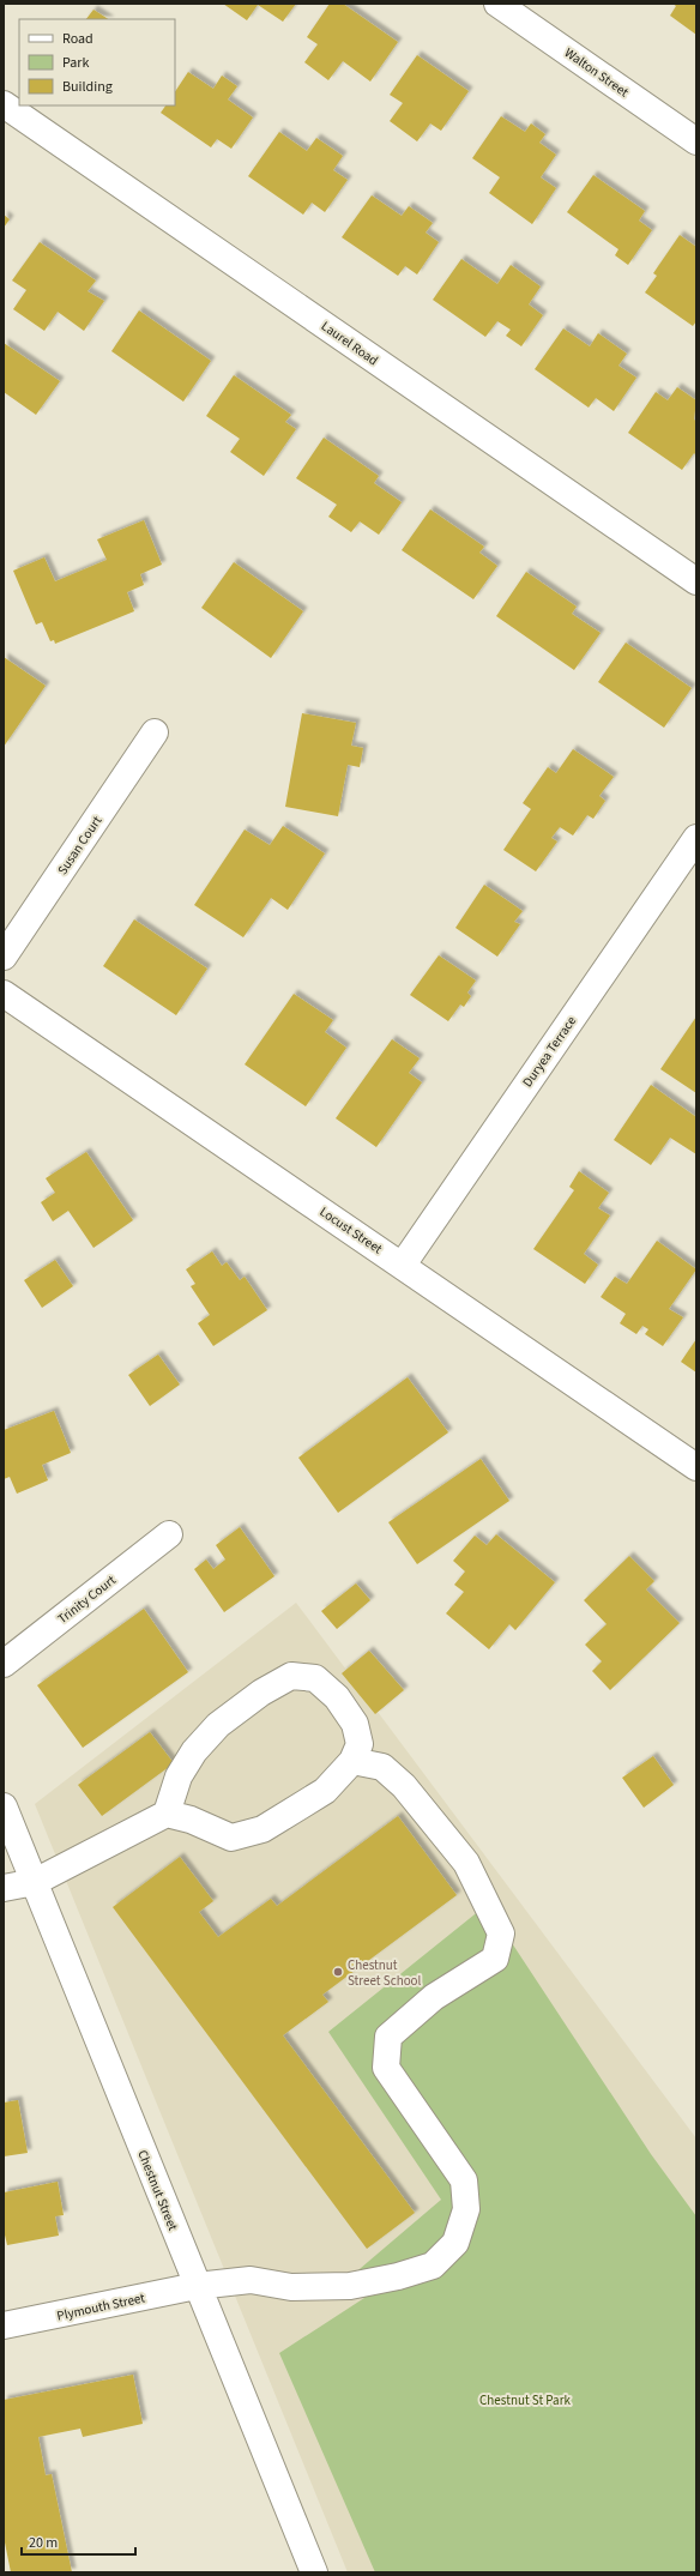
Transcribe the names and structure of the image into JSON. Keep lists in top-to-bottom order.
{
  "streets": {
    "street": [
      "Walton Street",
      "Laurel Road",
      "Susan Court",
      "Duryea Terrace",
      "Locust Street",
      "Trinity Court",
      "Chestnut Street",
      "Plymouth Street"
    ]
  },
  "crossings": [
    ["Duryea Terrace", "Locust Street"],
    ["Chestnut Street", "Plymouth Street"]
  ],
  "parks": ["Chestnut St Park"],
  "places": ["Chestnut Street School"],
  "legend": ["Road", "Park", "Building"],
  "scale_bar": "20 m"
}
